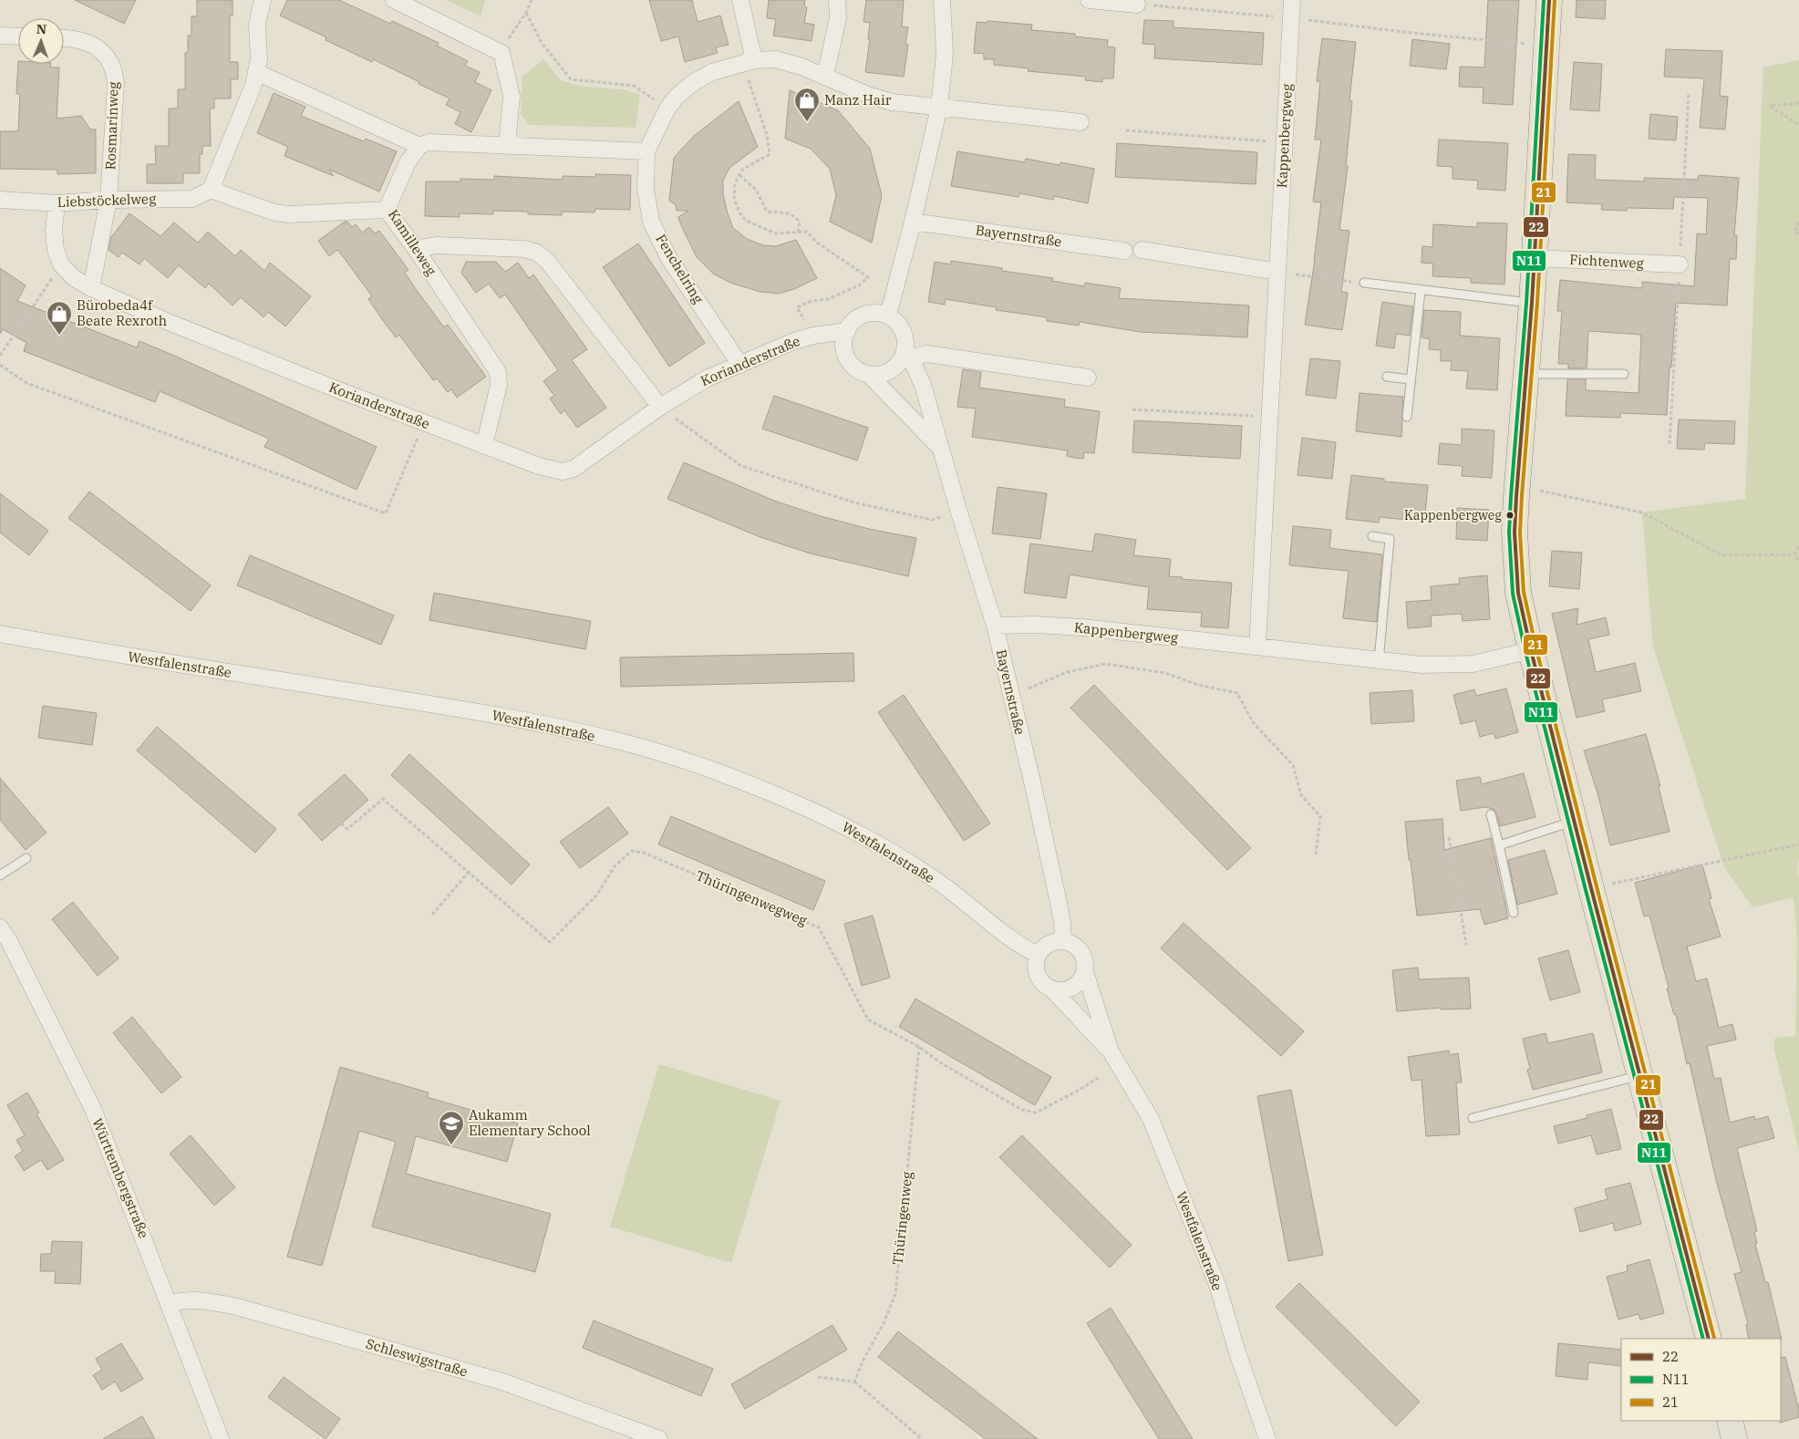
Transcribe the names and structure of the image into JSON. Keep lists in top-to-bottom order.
{
  "streets": {
    "street": [
      "Rosmarinweg",
      "Kappenbergweg",
      "Liebstöckelweg",
      "Bayernstraße",
      "Kamilleweg",
      "Fichtenweg",
      "Fenchelring",
      "Korianderstraße",
      "Westfalenstraße",
      "Württembergstraße",
      "Schleswigstraße"
    ],
    "path": ["Thüringenwegweg", "Thüringenweg"]
  },
  "crossings": [
    ["Rosmarinweg", "Liebstöckelweg"],
    ["Kappenbergweg", "Bayernstraße"],
    ["Bayernstraße", "Korianderstraße"],
    ["Bayernstraße", "Westfalenstraße"],
    ["Kamilleweg", "Korianderstraße"],
    ["Fenchelring", "Korianderstraße"],
    ["Thüringenwegweg", "Thüringenweg"],
    ["Württembergstraße", "Schleswigstraße"]
  ],
  "places": {
    "shop": ["Manz Hair", "Bürobeda4f Beate Rexroth"],
    "other": ["Kappenbergweg"],
    "school or university": ["Aukamm Elementary School"]
  },
  "lines": ["transit line 22", "transit line N11", "transit line 21"],
  "legend": ["22", "N11", "21"],
  "north": "top"
}
